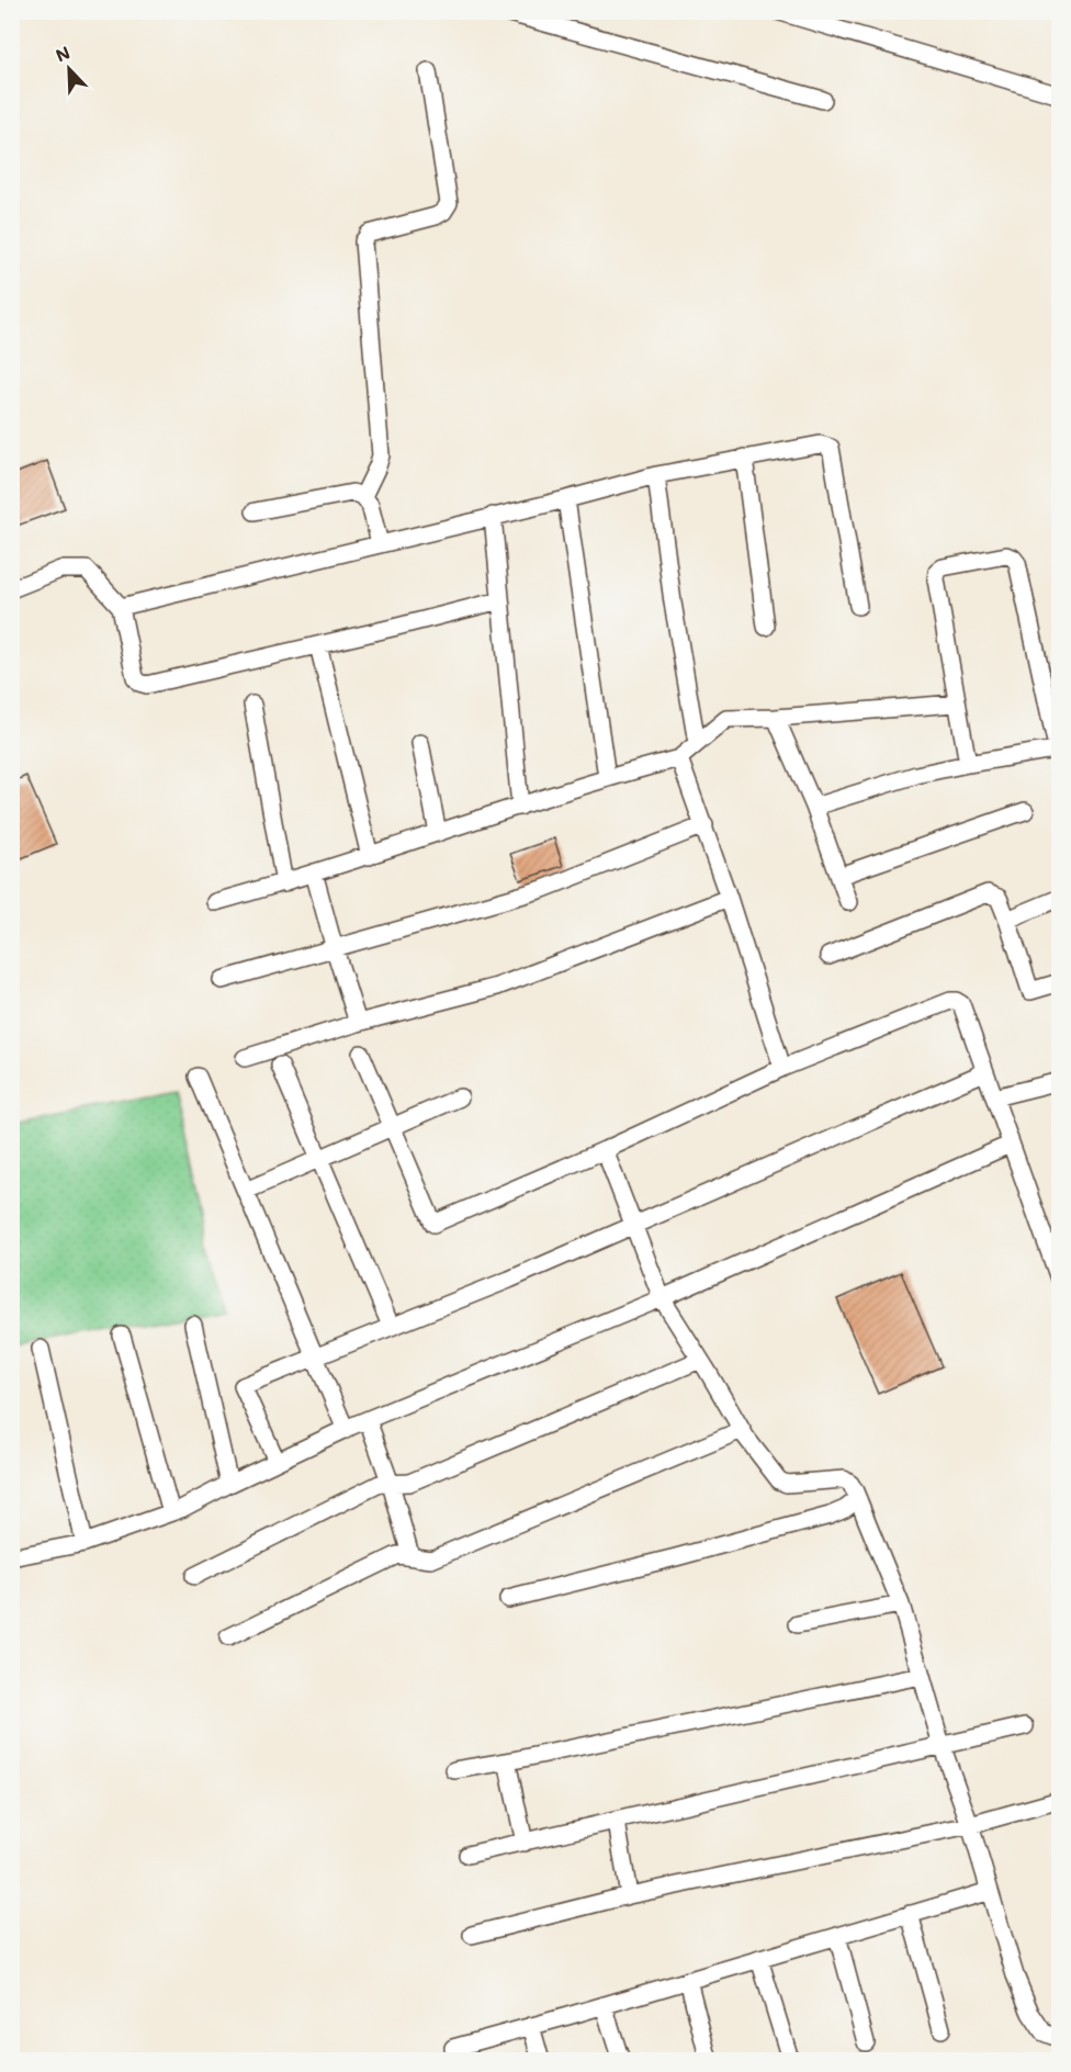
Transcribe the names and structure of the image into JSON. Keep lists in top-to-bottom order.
{
  "north": "top left"
}
